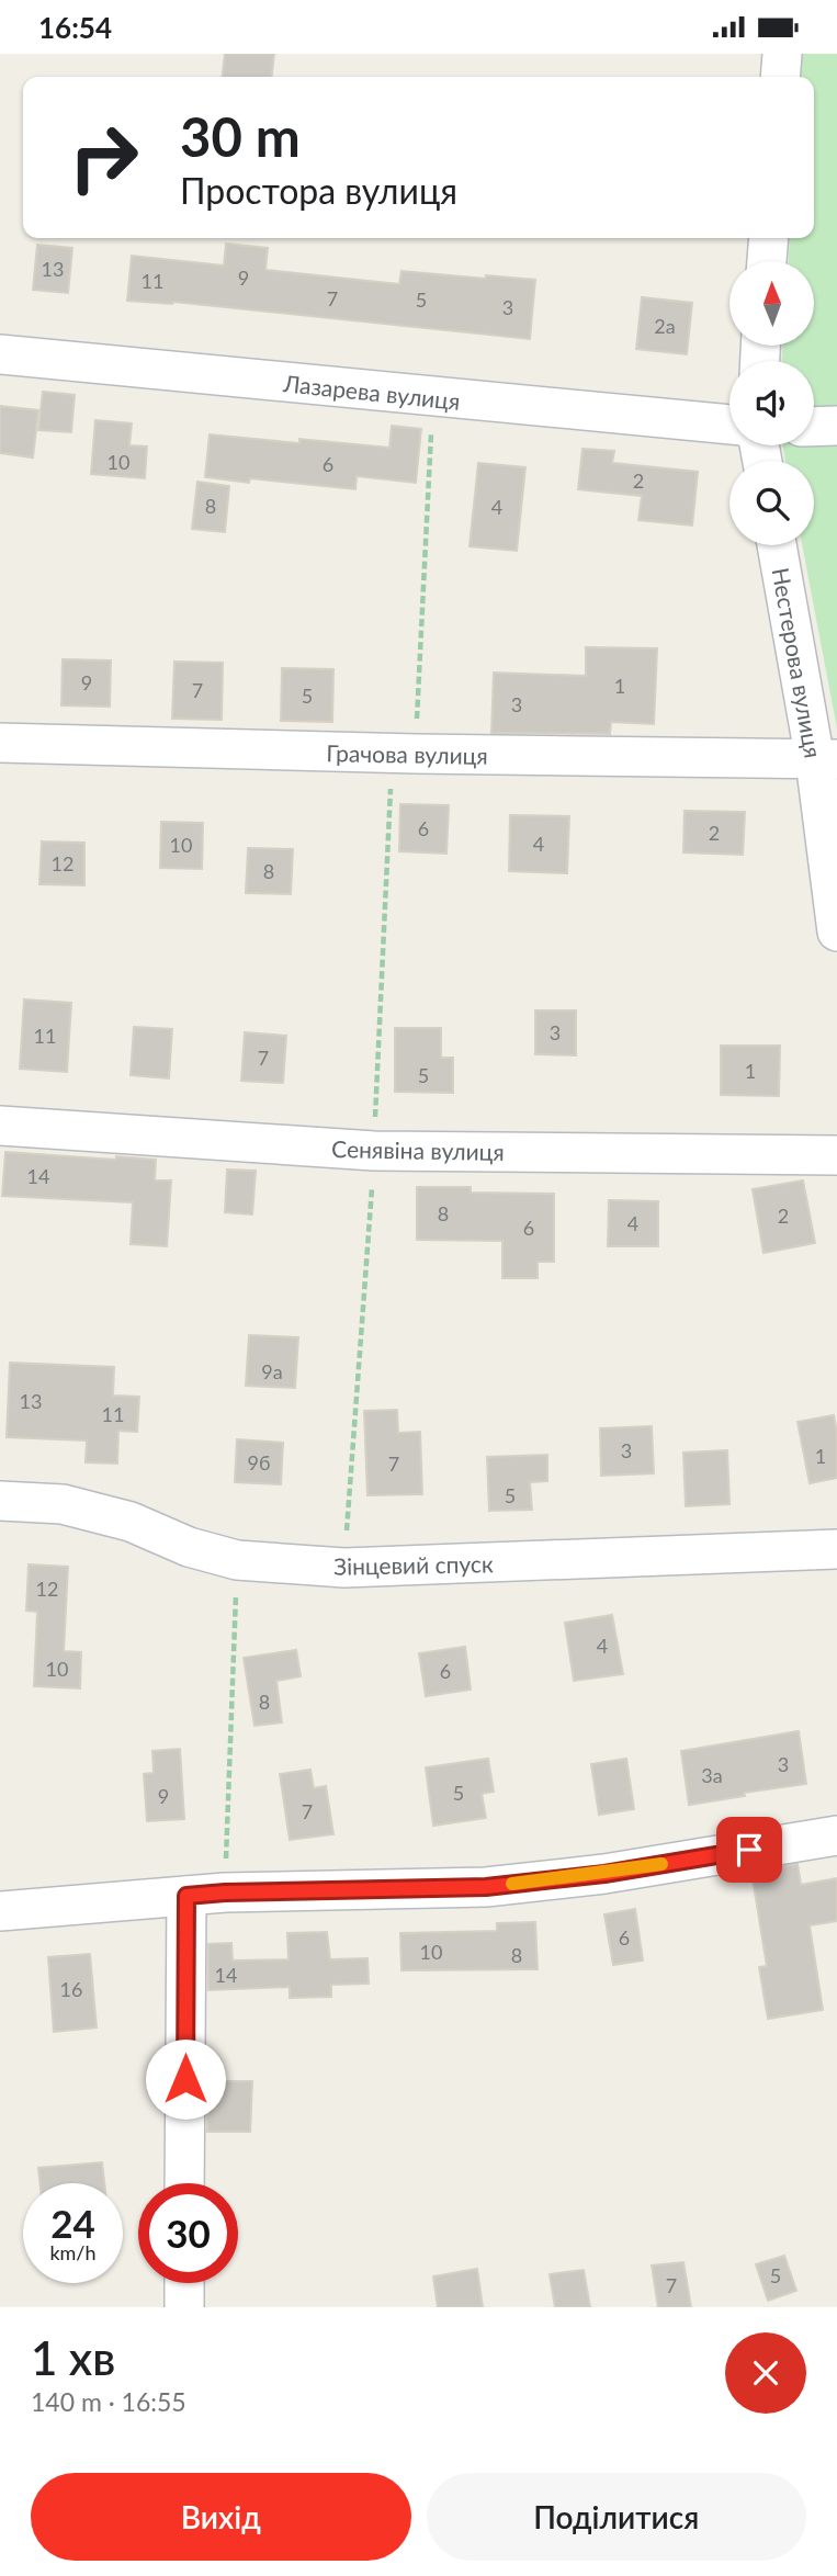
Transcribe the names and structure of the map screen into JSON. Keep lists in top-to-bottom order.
{
  "streets": {
    "street": [
      "Лазарева вулиця",
      "Нестерова вулиця",
      "Грачова вулиця",
      "Сенявіна вулиця",
      "Зінцевий спуск"
    ]
  },
  "crossings": [
    ["Нестерова вулиця", "Грачова вулиця"]
  ],
  "house_numbers": [
    "13",
    "9",
    "11",
    "7",
    "5",
    "3",
    "2а",
    "10",
    "6",
    "2",
    "8",
    "4",
    "9",
    "1",
    "7",
    "5",
    "3",
    "6",
    "2",
    "4",
    "10",
    "12",
    "8",
    "3",
    "11",
    "7",
    "1",
    "5",
    "14",
    "8",
    "2",
    "4",
    "6",
    "9а",
    "13",
    "11",
    "3",
    "1",
    "9б",
    "7",
    "5",
    "12",
    "4",
    "10",
    "6",
    "8",
    "3",
    "3а",
    "5",
    "9",
    "7",
    "6",
    "10",
    "8",
    "14",
    "16",
    "5",
    "7"
  ],
  "north": "top",
  "page": {
    "status": "16:54",
    "turn": ["30 m", "Простора вулиця"],
    "speed": "24 km/h",
    "limit": "30",
    "heading": ["1 хв", "140 m · 16:55"],
    "buttons": ["Вихід", "Поділитися"]
  }
}
